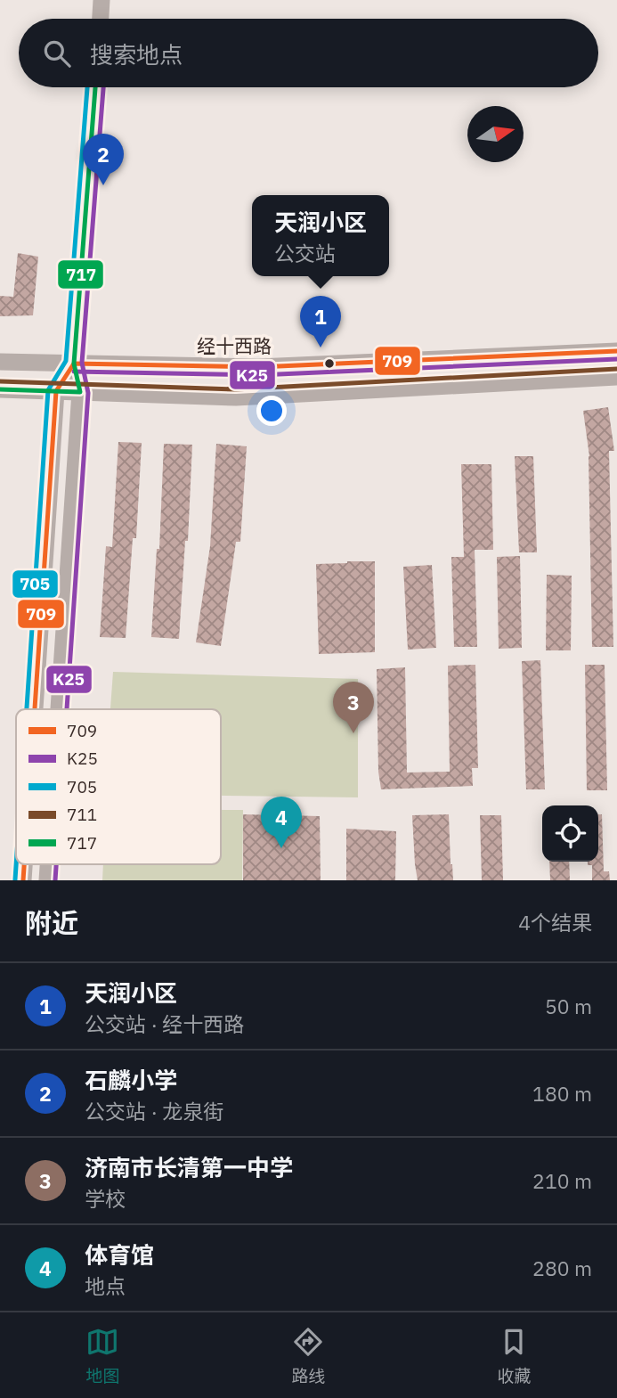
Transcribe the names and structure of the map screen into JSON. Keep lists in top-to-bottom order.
{
  "streets": {
    "main road": ["经十西路"]
  },
  "lines": [
    "transit line K25",
    "transit line 705",
    "transit line 717",
    "transit line 709",
    "transit line 711"
  ],
  "legend": [
    "709",
    "K25",
    "705",
    "711",
    "717"
  ],
  "north": "right",
  "page": {
    "search": "搜索地点",
    "pins": [
      "2",
      "1",
      "3",
      "4"
    ],
    "popup": ["天润小区", "公交站"],
    "heading": ["附近", "4个结果"],
    "list": [
      {
        "mark": "1",
        "name": "天润小区",
        "note": "公交站 · 经十西路",
        "value": "50 m"
      },
      {
        "mark": "2",
        "name": "石麟小学",
        "note": "公交站 · 龙泉街",
        "value": "180 m"
      },
      {
        "mark": "3",
        "name": "济南市长清第一中学",
        "note": "学校",
        "value": "210 m"
      },
      {
        "mark": "4",
        "name": "体育馆",
        "note": "地点",
        "value": "280 m"
      }
    ],
    "nav": ["地图", "路线", "收藏"]
  }
}
